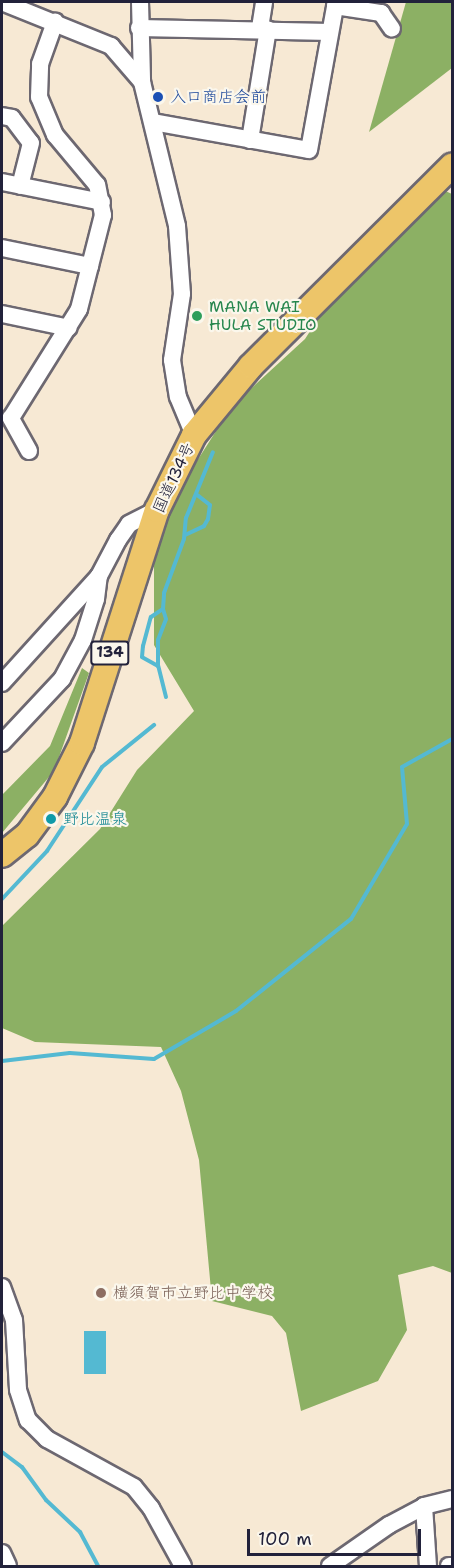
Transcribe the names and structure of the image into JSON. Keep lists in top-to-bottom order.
{
  "streets": {
    "highway": ["国道134号", "134"]
  },
  "places": [
    "入口商店会前",
    "MANA WAI HULA STUDIO",
    "野比温泉",
    "横須賀市立野比中学校"
  ],
  "scale_bar": "100 m"
}
